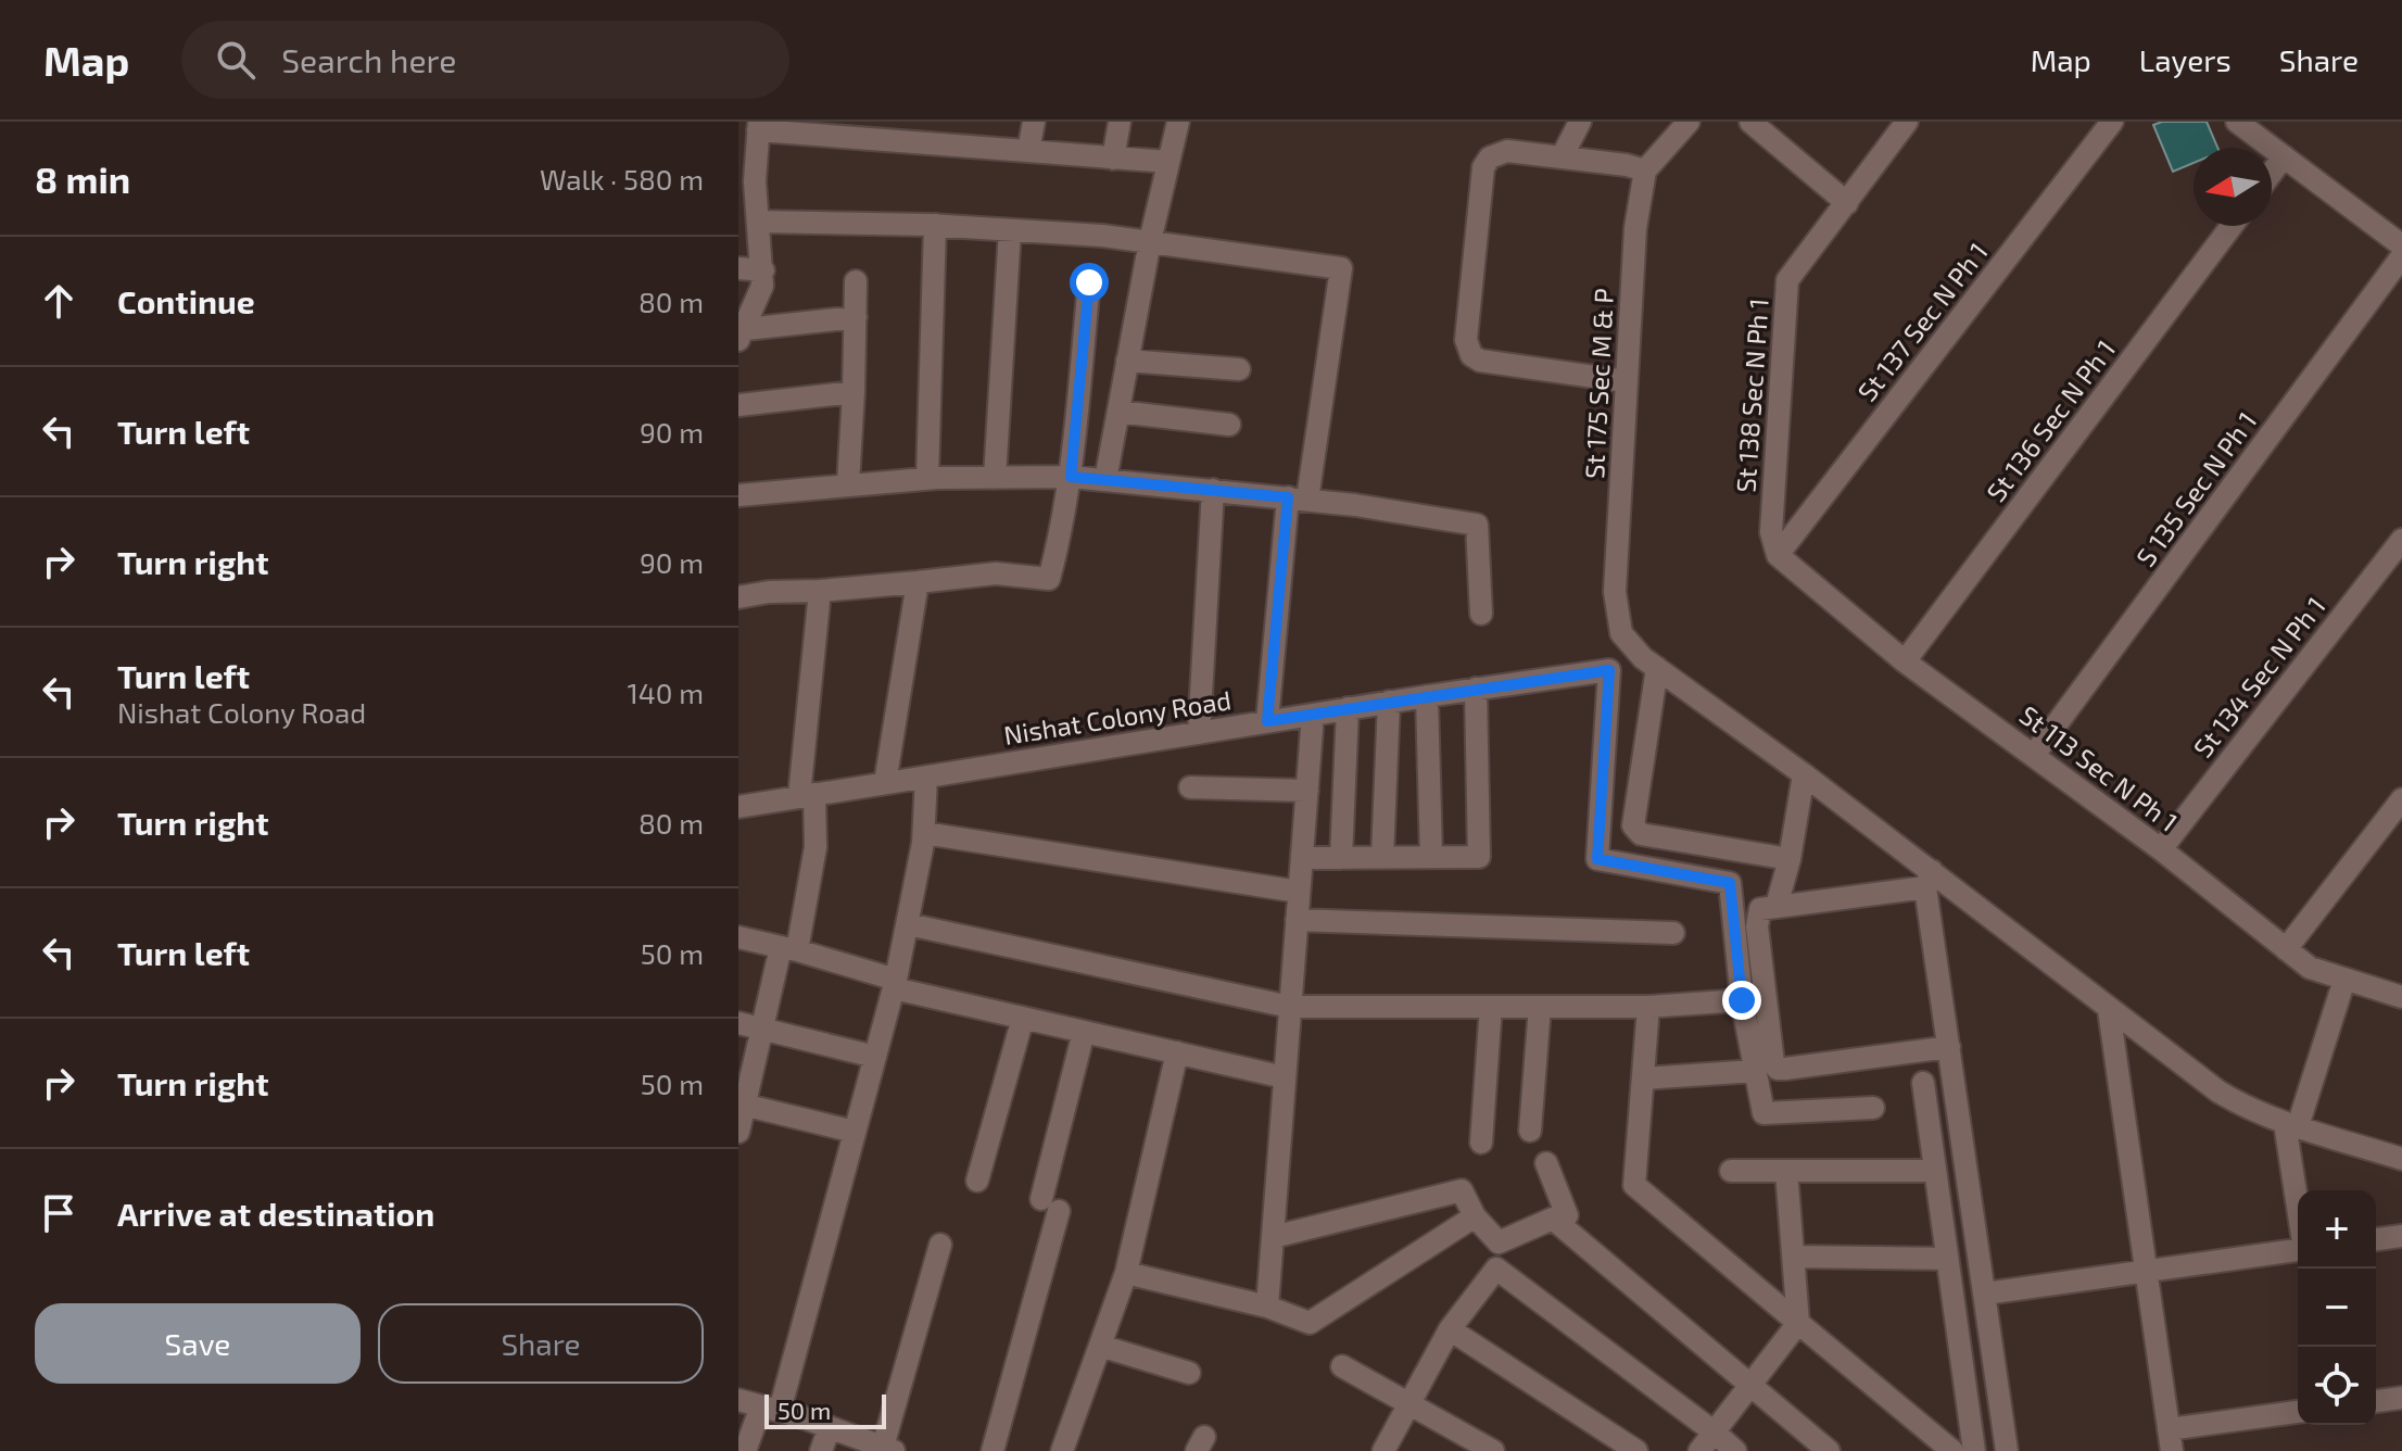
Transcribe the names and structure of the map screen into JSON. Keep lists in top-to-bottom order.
{
  "streets": {
    "street": [
      "St 137 Sec N Ph 1",
      "St 175 Sec M & P",
      "St 138 Sec N Ph 1",
      "St 136 Sec N Ph 1",
      "S 135 Sec N Ph 1",
      "St 134 Sec N Ph 1",
      "Nishat Colony Road",
      "St 113 Sec N Ph 1"
    ]
  },
  "crossings": [
    ["St 137 Sec N Ph 1", "St 138 Sec N Ph 1"],
    ["St 137 Sec N Ph 1", "St 113 Sec N Ph 1"],
    ["St 138 Sec N Ph 1", "St 113 Sec N Ph 1"],
    ["St 136 Sec N Ph 1", "St 113 Sec N Ph 1"],
    ["S 135 Sec N Ph 1", "St 113 Sec N Ph 1"],
    ["St 134 Sec N Ph 1", "St 113 Sec N Ph 1"]
  ],
  "scale_bar": "50 m",
  "north": "left",
  "page": {
    "header": "Map",
    "search": "Search here",
    "nav": ["Map", "Layers", "Share"],
    "heading": ["8 min", "Walk · 580 m"],
    "list": [
      ["Continue", "80 m"],
      ["Turn left", "90 m"],
      ["Turn right", "90 m"],
      ["Turn left", "Nishat Colony Road", "140 m"],
      ["Turn right", "80 m"],
      ["Turn left", "50 m"],
      ["Turn right", "50 m"],
      "Arrive at destination"
    ],
    "map_buttons": ["+", "−"],
    "buttons": ["Save", "Share"],
    "scale": "50 m"
  }
}
